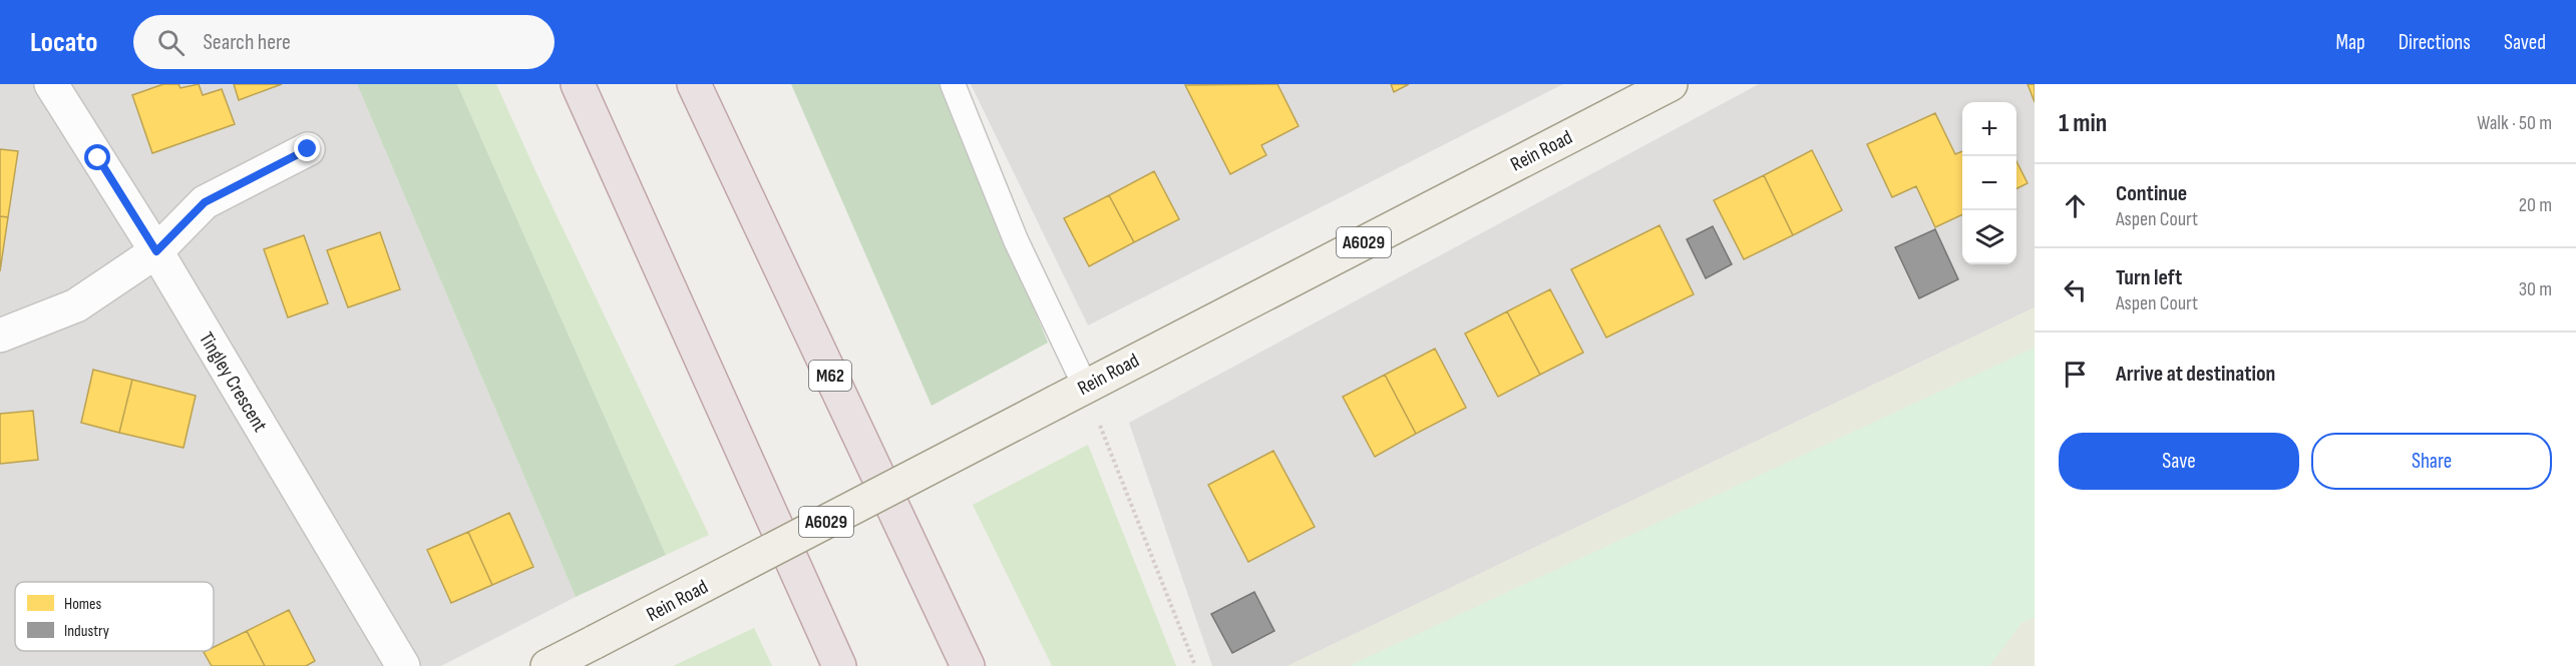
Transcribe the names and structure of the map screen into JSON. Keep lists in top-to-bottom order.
{
  "streets": {
    "highway": ["M62"],
    "main road": ["Rein Road", "A6029"],
    "street": ["Tingley Crescent"]
  },
  "legend": ["Homes", "Industry"],
  "page": {
    "header": "Locato",
    "search": "Search here",
    "nav": ["Map", "Directions", "Saved"],
    "heading": ["1 min", "Walk · 50 m"],
    "map_buttons": ["+", "−"],
    "list": [
      ["Continue", "Aspen Court", "20 m"],
      ["Turn left", "Aspen Court", "30 m"],
      "Arrive at destination"
    ],
    "buttons": ["Save", "Share"]
  }
}
